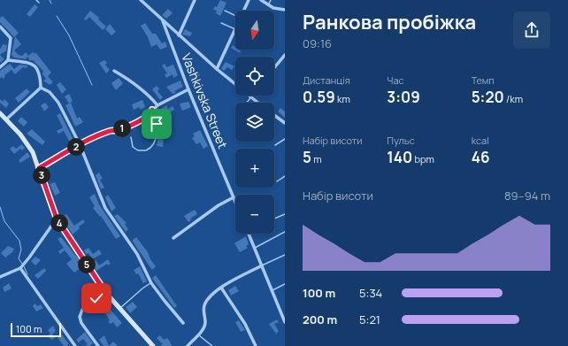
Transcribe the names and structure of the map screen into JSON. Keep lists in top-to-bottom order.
{
  "streets": {
    "street": ["Vashkivska Street"]
  },
  "scale_bar": "100 m",
  "north": "bottom",
  "page": {
    "heading": ["Ранкова пробіжка", "09:16"],
    "map_buttons": ["+", "−"],
    "stats": [
      ["Дистанція", "0.59 km"],
      ["Час", "3:09"],
      ["Темп", "5:20 /km"],
      ["Набір висоти", "5 m"],
      ["Пульс", "140 bpm"],
      ["kcal", "46"]
    ],
    "pins": [
      "1",
      "2",
      "3",
      "4",
      "5"
    ],
    "chart": ["Набір висоти", "89–94 m"],
    "list": [
      {
        "name": "100 m",
        "note": "5:34"
      },
      {
        "name": "200 m",
        "note": "5:21"
      }
    ],
    "scale": "100 m"
  }
}
